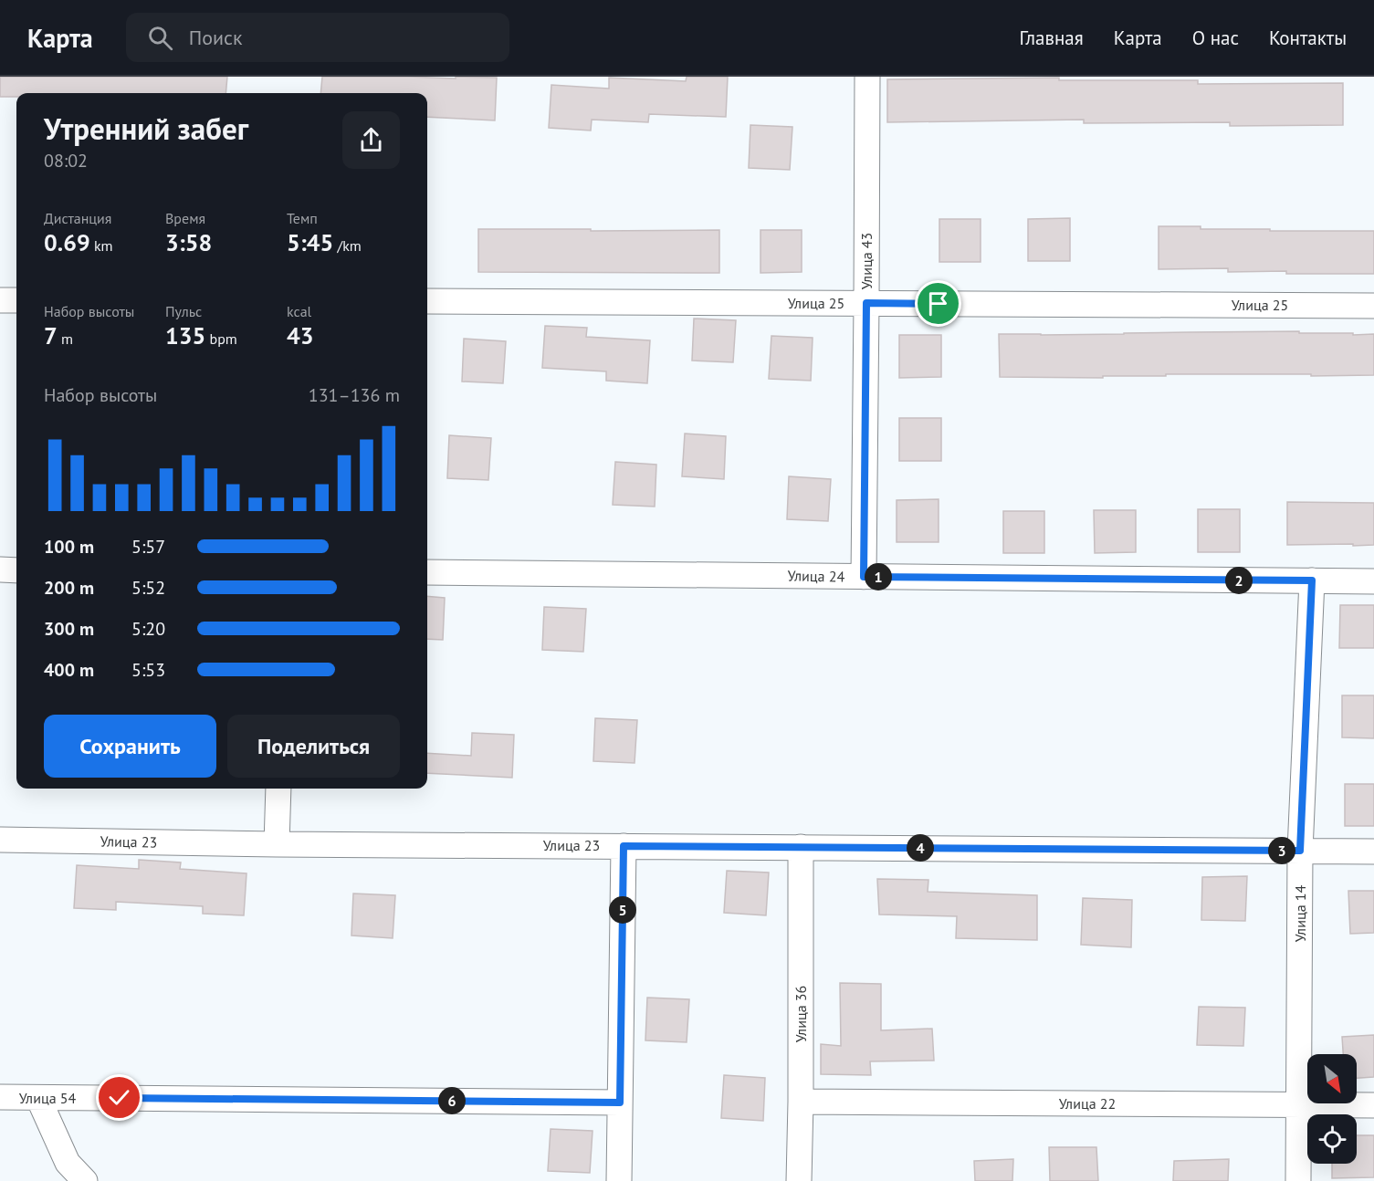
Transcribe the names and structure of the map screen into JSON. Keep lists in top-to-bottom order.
{
  "streets": {
    "street": [
      "Улица 43",
      "Улица 25",
      "Улица 24",
      "Улица 23",
      "Улица 14",
      "Улица 36",
      "Улица 54",
      "Улица 22"
    ]
  },
  "crossings": [
    ["Улица 43", "Улица 25"],
    ["Улица 43", "Улица 24"],
    ["Улица 24", "Улица 14"],
    ["Улица 23", "Улица 14"],
    ["Улица 23", "Улица 36"],
    ["Улица 14", "Улица 22"],
    ["Улица 36", "Улица 22"]
  ],
  "north": "bottom right",
  "page": {
    "header": "Карта",
    "search": "Поиск",
    "nav": [
      "Главная",
      "Карта",
      "О нас",
      "Контакты"
    ],
    "heading": ["Утренний забег", "08:02"],
    "stats": [
      ["Дистанция", "0.69 km"],
      ["Время", "3:58"],
      ["Темп", "5:45 /km"],
      ["Набор высоты", "7 m"],
      ["Пульс", "135 bpm"],
      ["kcal", "43"]
    ],
    "chart": ["Набор высоты", "131–136 m"],
    "list": [
      {
        "name": "100 m",
        "note": "5:57"
      },
      {
        "name": "200 m",
        "note": "5:52"
      },
      {
        "name": "300 m",
        "note": "5:20"
      },
      {
        "name": "400 m",
        "note": "5:53"
      }
    ],
    "pins": [
      "1",
      "2",
      "4",
      "3",
      "5",
      "6"
    ],
    "buttons": ["Сохранить", "Поделиться"]
  }
}
